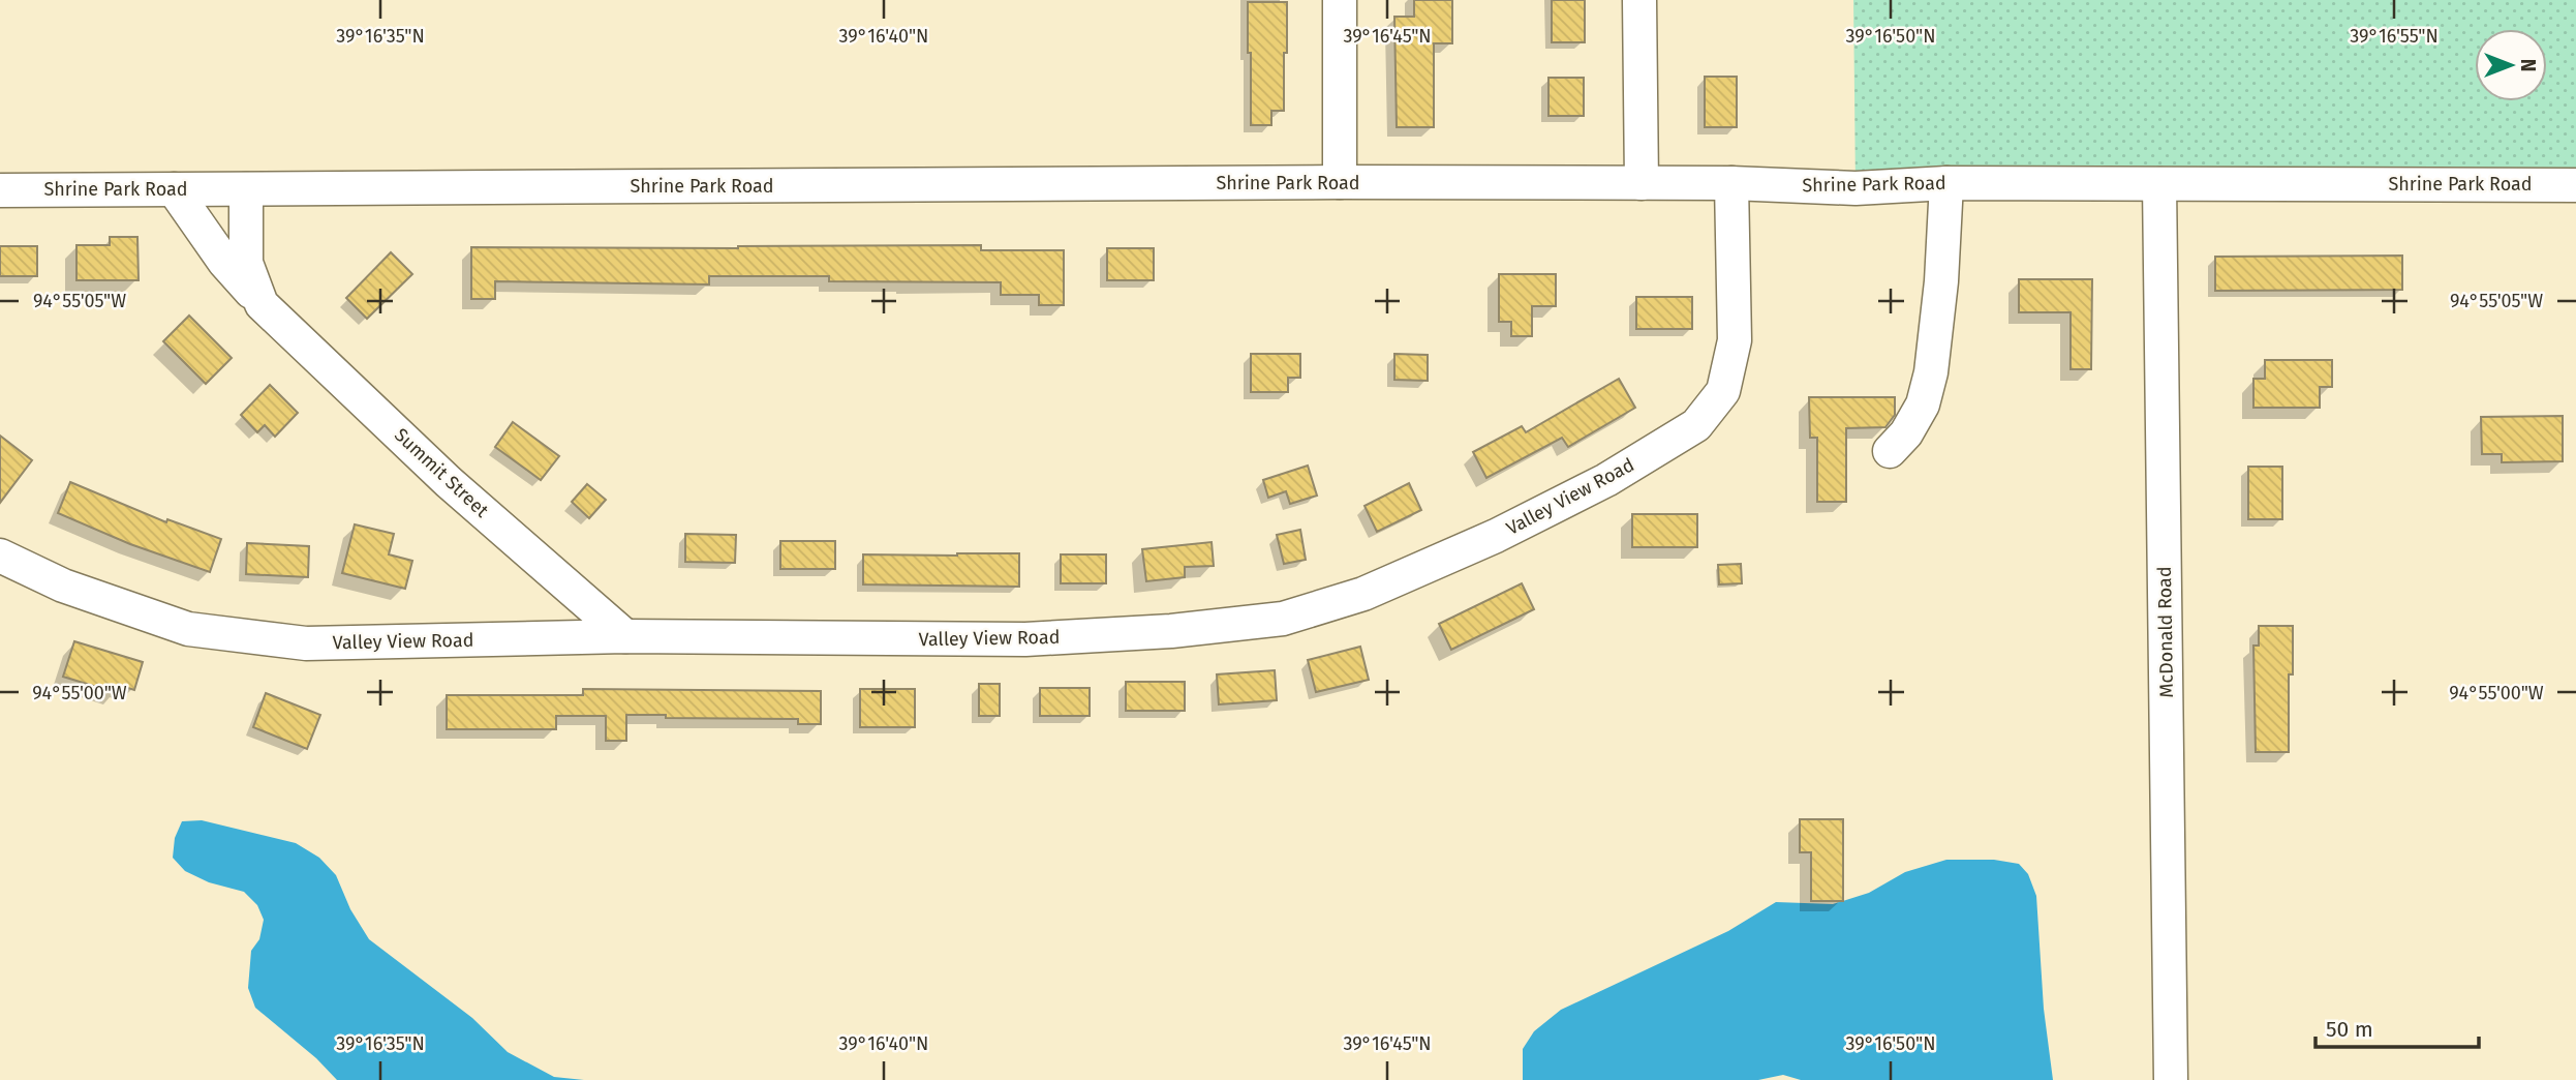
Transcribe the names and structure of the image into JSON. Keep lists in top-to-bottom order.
{
  "streets": {
    "street": [
      "Shrine Park Road",
      "Summit Street",
      "Valley View Road",
      "McDonald Road"
    ]
  },
  "crossings": [
    ["Shrine Park Road", "Summit Street"],
    ["Shrine Park Road", "Valley View Road"],
    ["Shrine Park Road", "McDonald Road"],
    ["Summit Street", "Valley View Road"]
  ],
  "scale_bar": "50 m",
  "north": "right",
  "coordinates": [
    "39°16'35\"N",
    "39°16'40\"N",
    "39°16'45\"N",
    "39°16'50\"N",
    "39°16'55\"N",
    "94°55'05\"W",
    "94°55'00\"W"
  ]
}
